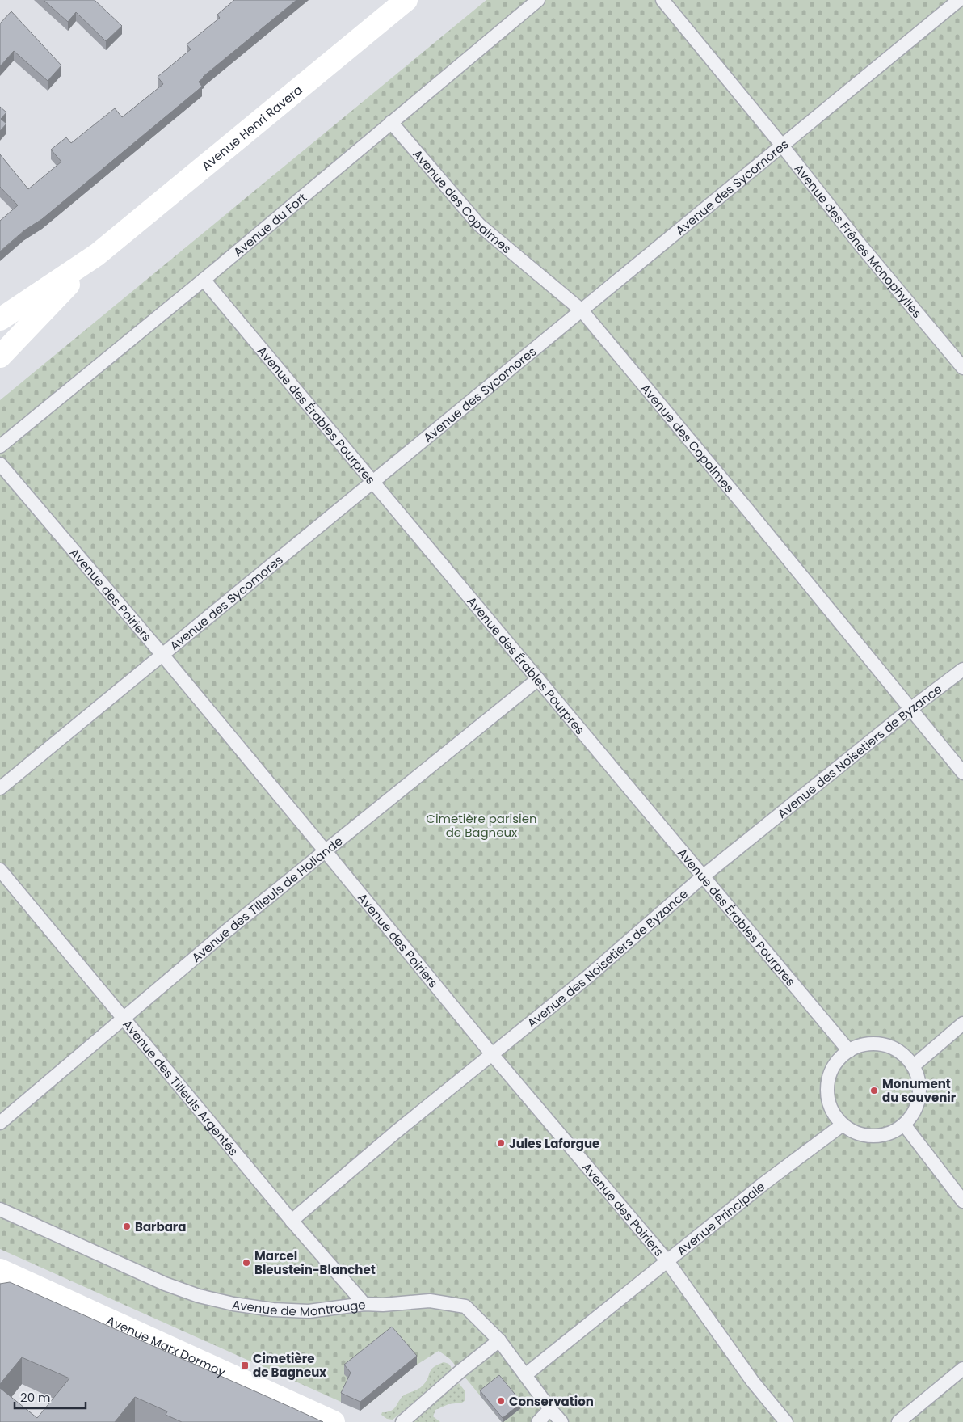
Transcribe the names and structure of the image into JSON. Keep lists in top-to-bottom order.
{
  "streets": {
    "street": ["Avenue Henri Ravera", "Avenue Marx Dormoy"],
    "lane": [
      "Avenue des Sycomores",
      "Avenue des Copalmes",
      "Avenue du Fort",
      "Avenue des Frênes Monophylles",
      "Avenue des Érables Pourpres",
      "Avenue des Poiriers",
      "Avenue des Noisetiers de Byzance",
      "Avenue des Tilleuls de Hollande",
      "Avenue des Tilleuls Argentés",
      "Avenue Principale",
      "Avenue de Montrouge"
    ]
  },
  "crossings": [
    ["Avenue des Sycomores", "Avenue des Copalmes"],
    ["Avenue des Sycomores", "Avenue des Frênes Monophylles"],
    ["Avenue des Sycomores", "Avenue des Érables Pourpres"],
    ["Avenue des Sycomores", "Avenue des Poiriers"],
    ["Avenue des Copalmes", "Avenue du Fort"],
    ["Avenue des Copalmes", "Avenue des Noisetiers de Byzance"],
    ["Avenue du Fort", "Avenue des Érables Pourpres"],
    ["Avenue des Érables Pourpres", "Avenue des Noisetiers de Byzance"],
    ["Avenue des Érables Pourpres", "Avenue des Tilleuls de Hollande"],
    ["Avenue des Érables Pourpres", "Avenue Principale"],
    ["Avenue des Poiriers", "Avenue des Noisetiers de Byzance"],
    ["Avenue des Poiriers", "Avenue des Tilleuls de Hollande"],
    ["Avenue des Poiriers", "Avenue Principale"],
    ["Avenue des Noisetiers de Byzance", "Avenue des Tilleuls Argentés"],
    ["Avenue des Tilleuls de Hollande", "Avenue des Tilleuls Argentés"],
    ["Avenue des Tilleuls Argentés", "Avenue de Montrouge"],
    ["Avenue Principale", "Avenue de Montrouge"]
  ],
  "parks": ["Cimetière parisien de Bagneux"],
  "places": {
    "other": [
      "Monument du souvenir",
      "Jules Laforgue",
      "Barbara",
      "Marcel Bleustein-Blanchet",
      "Conservation"
    ],
    "transit": ["Cimetière de Bagneux"]
  },
  "scale_bar": "20 m"
}
